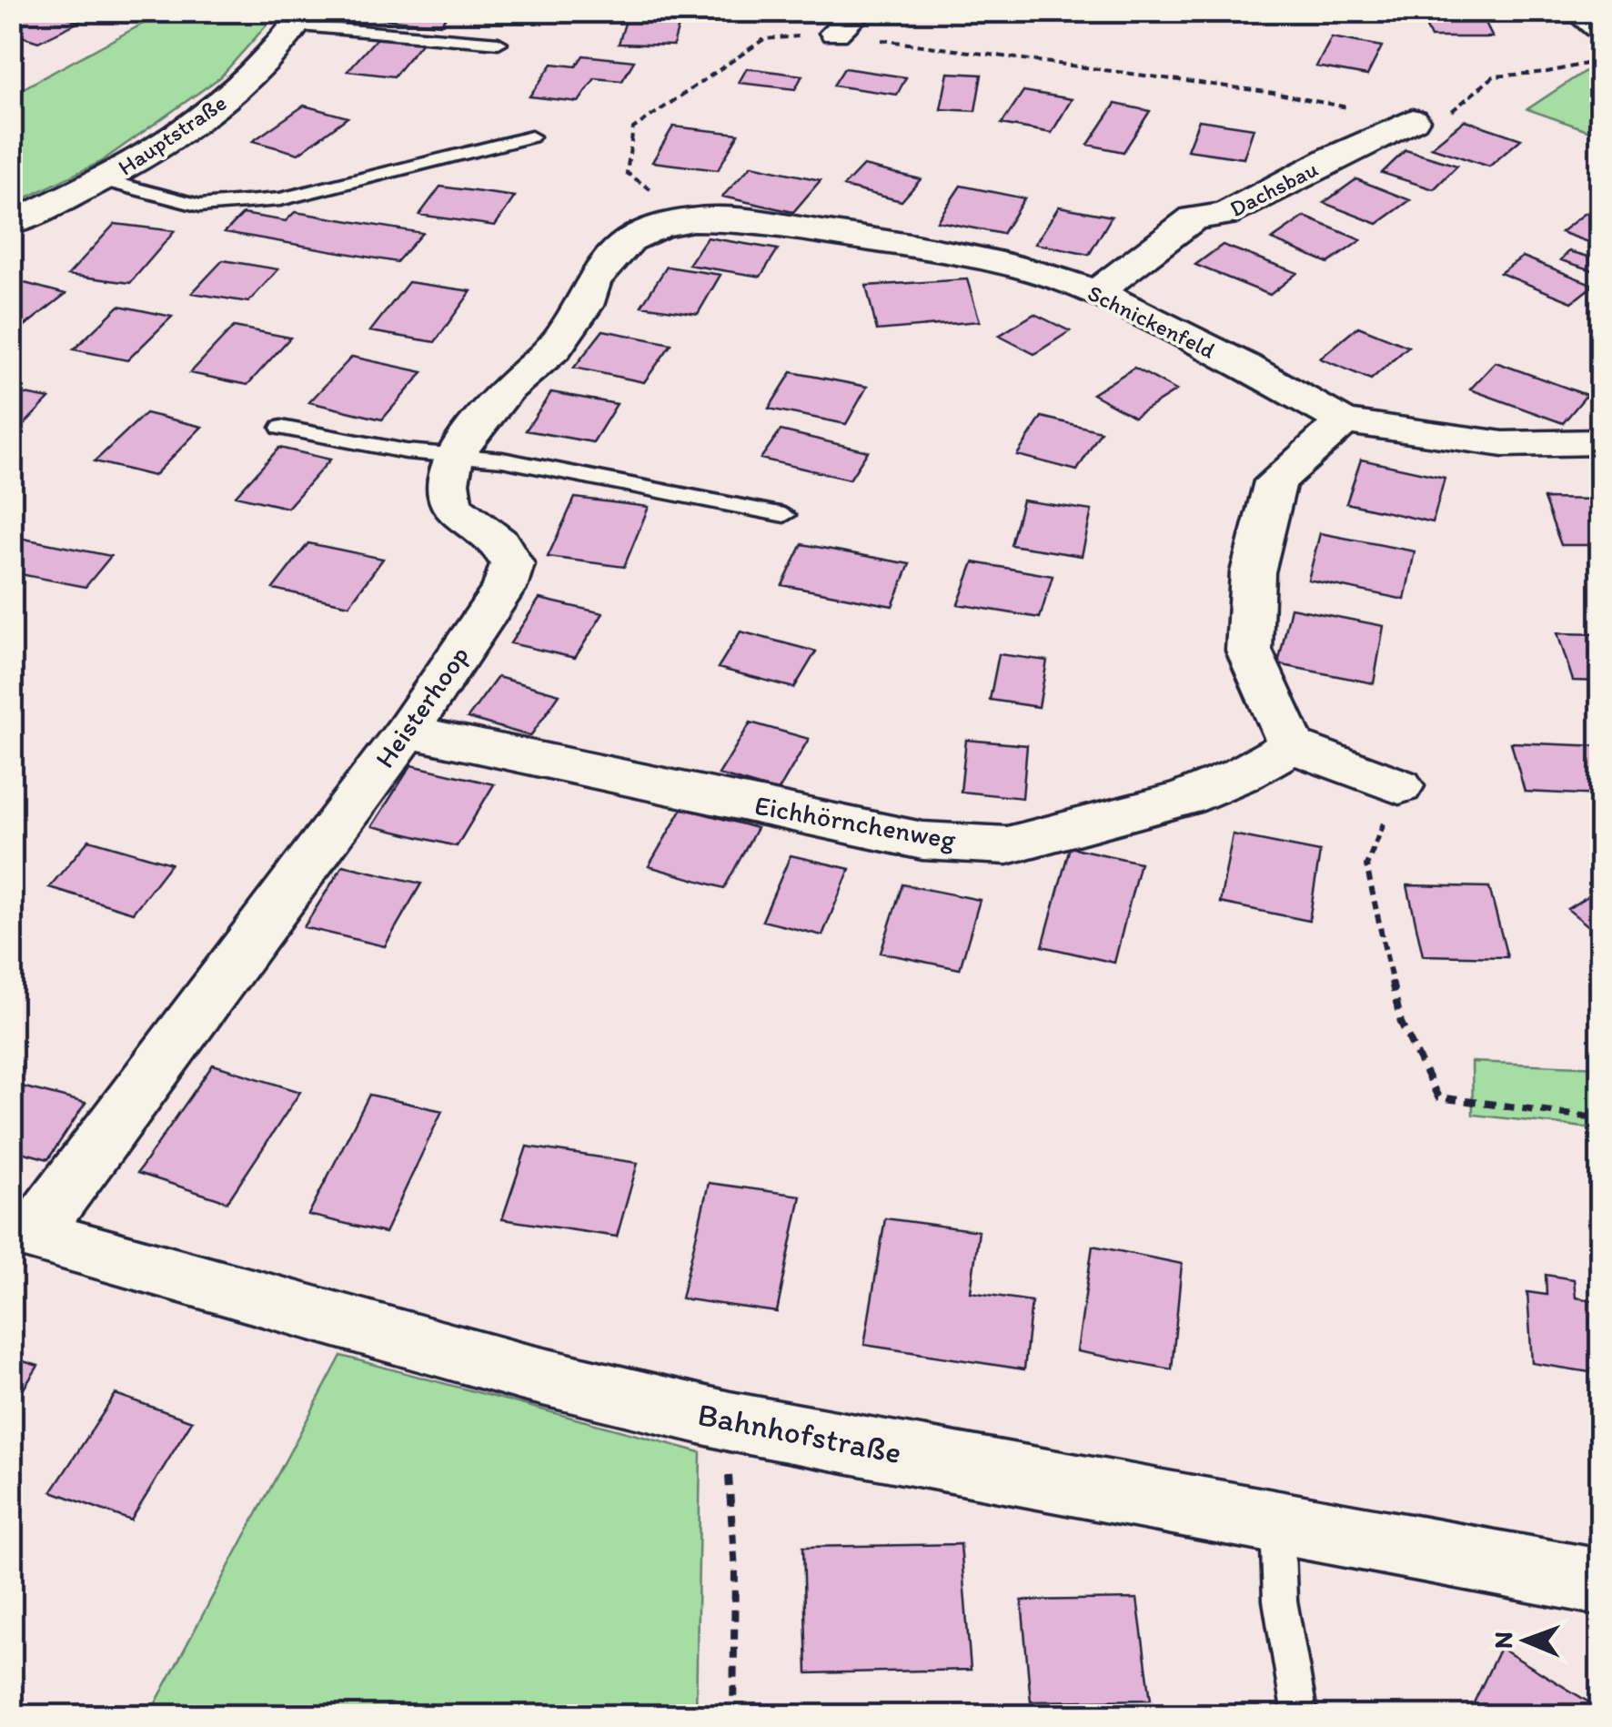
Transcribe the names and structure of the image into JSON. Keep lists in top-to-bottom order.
{
  "streets": {
    "street": [
      "Hauptstraße",
      "Dachsbau",
      "Schnickenfeld",
      "Heisterhoop",
      "Eichhörnchenweg",
      "Bahnhofstraße"
    ]
  },
  "crossings": [
    ["Dachsbau", "Schnickenfeld"],
    ["Heisterhoop", "Eichhörnchenweg"],
    ["Heisterhoop", "Bahnhofstraße"]
  ],
  "north": "left"
}
